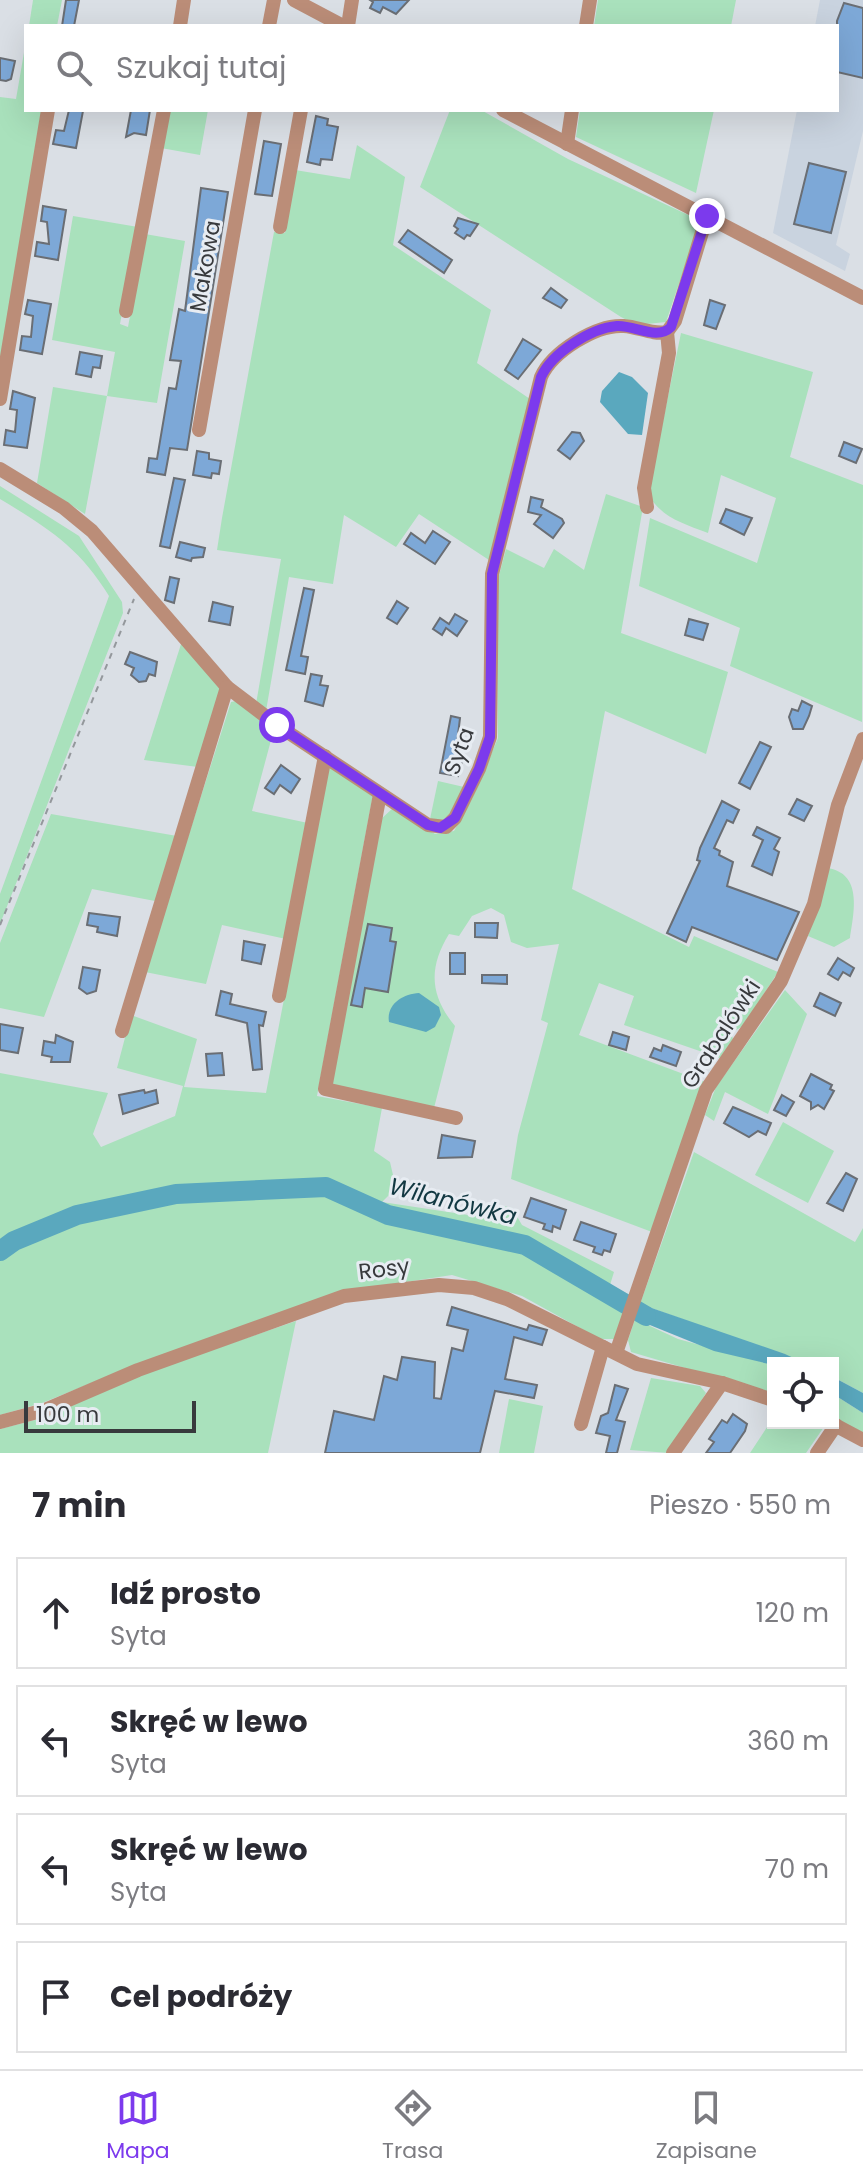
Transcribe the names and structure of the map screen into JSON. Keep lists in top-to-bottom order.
{
  "streets": {
    "street": [
      "Makowa",
      "Syta",
      "Grabalówki",
      "Rosy"
    ]
  },
  "crossings": [
    ["Grabalówki", "Rosy"]
  ],
  "water": ["Wilanówka"],
  "scale_bar": "100 m",
  "page": {
    "search": "Szukaj tutaj",
    "scale": "100 m",
    "heading": ["7 min", "Pieszo · 550 m"],
    "list": [
      ["Idź prosto", "Syta", "120 m"],
      ["Skręć w lewo", "Syta", "360 m"],
      ["Skręć w lewo", "Syta", "70 m"],
      "Cel podróży"
    ],
    "nav": ["Mapa", "Trasa", "Zapisane"]
  }
}
